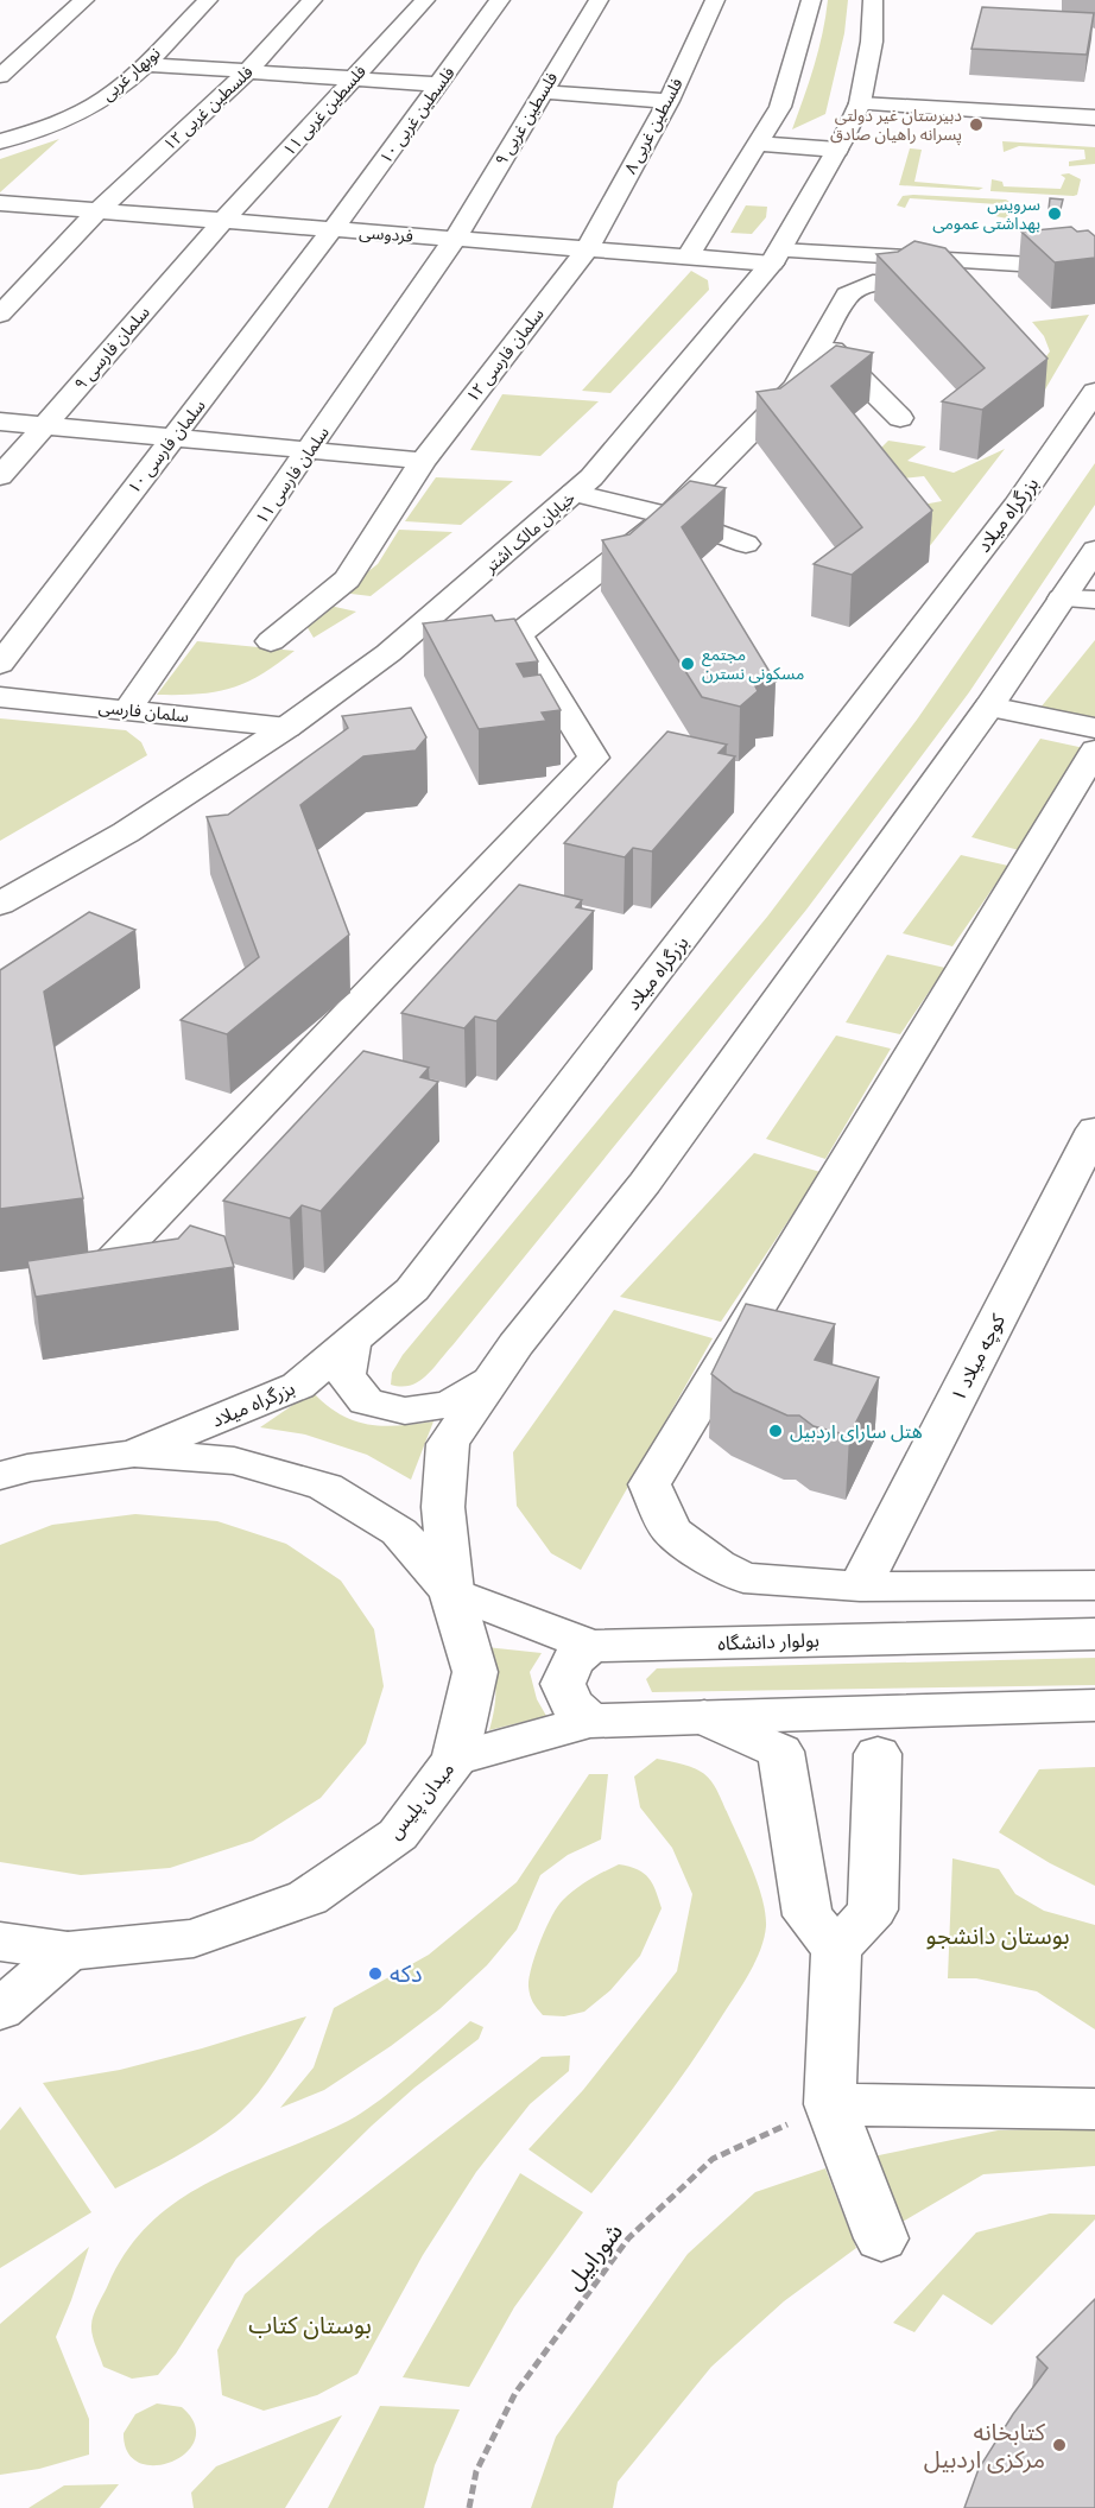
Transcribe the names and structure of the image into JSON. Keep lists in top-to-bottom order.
{
  "streets": {
    "main road": [
      "نوبهار غربی",
      "فلسطین غربی ۱۲",
      "فلسطین غربی ۱۱",
      "فلسطین غربی ۱۰",
      "فلسطین غربی ۹",
      "فلسطین غربی ۸",
      "فردوسی",
      "سلمان فارسی ۹",
      "سلمان فارسی ۱۲",
      "سلمان فارسی ۱۰",
      "سلمان فارسی ۱۱",
      "بزرگراه میلاد",
      "خیابان مالک اشتر",
      "سلمان فارسی",
      "کوچه میلاد ۱",
      "بولوار دانشگاه",
      "میدان پلیس"
    ],
    "path": ["شورابیل"]
  },
  "crossings": [
    ["فلسطین غربی ۱۲", "فردوسی"],
    ["فلسطین غربی ۱۱", "فردوسی"],
    ["فلسطین غربی ۱۱", "سلمان فارسی ۹"],
    ["فلسطین غربی ۱۰", "فردوسی"],
    ["فلسطین غربی ۱۰", "سلمان فارسی ۱۰"],
    ["فلسطین غربی ۹", "فردوسی"],
    ["فلسطین غربی ۹", "سلمان فارسی ۱۱"],
    ["فلسطین غربی ۸", "فردوسی"],
    ["فلسطین غربی ۸", "سلمان فارسی ۱۲"],
    ["فردوسی", "سلمان فارسی ۹"],
    ["فردوسی", "سلمان فارسی ۱۲"],
    ["فردوسی", "سلمان فارسی ۱۰"],
    ["فردوسی", "سلمان فارسی ۱۱"],
    ["فردوسی", "خیابان مالک اشتر"],
    ["سلمان فارسی ۱۱", "سلمان فارسی"],
    ["بزرگراه میلاد", "میدان پلیس"],
    ["خیابان مالک اشتر", "سلمان فارسی"],
    ["بولوار دانشگاه", "میدان پلیس"]
  ],
  "parks": ["بوستان دانشجو", "بوستان کتاب"],
  "places": [
    "دبیرستان غیر دولتی پسرانه راهیان صادق",
    "سرویس بهداشتی عمومی",
    "مجتمع مسکونی نسترن",
    "هتل سارای اردبیل",
    "دکه",
    "کتابخانه مرکزی اردبیل"
  ]
}
